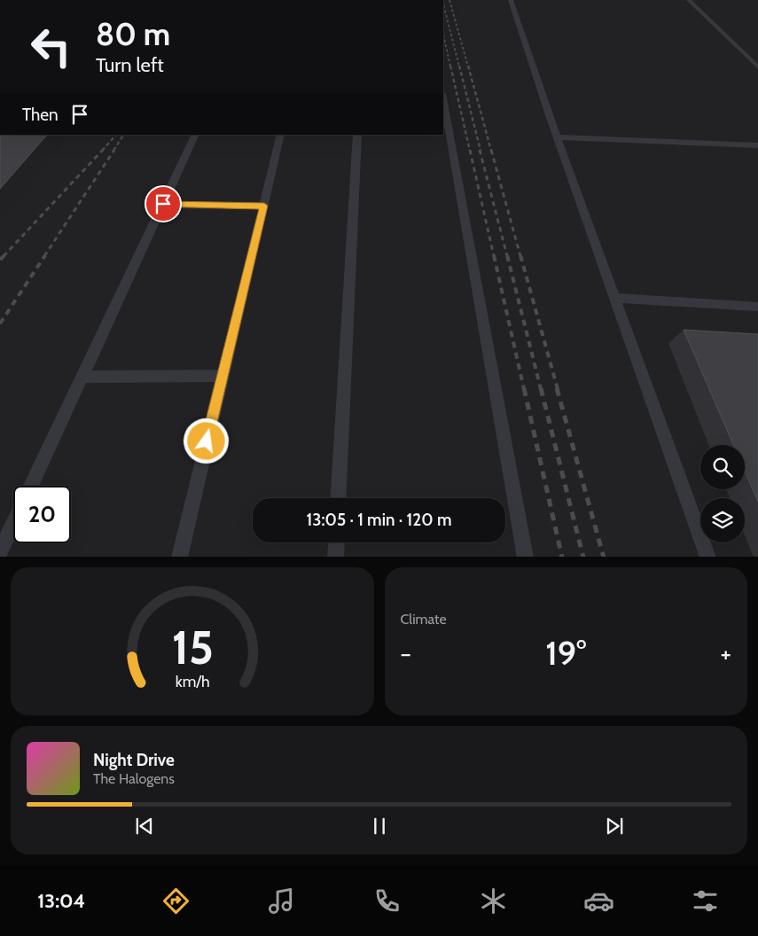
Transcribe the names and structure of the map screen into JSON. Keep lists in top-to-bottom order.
{
  "page": {
    "turn": ["80 m", "Turn left"],
    "then": "Then",
    "limit": "20",
    "trip": "13:05 · 1 min · 120 m",
    "tile": "Climate",
    "heat": ["−", "19°", "+"],
    "song": ["Night Drive", "The Halogens"],
    "tabs": "13:04",
    "gauge": ["15", "km/h"]
  }
}
